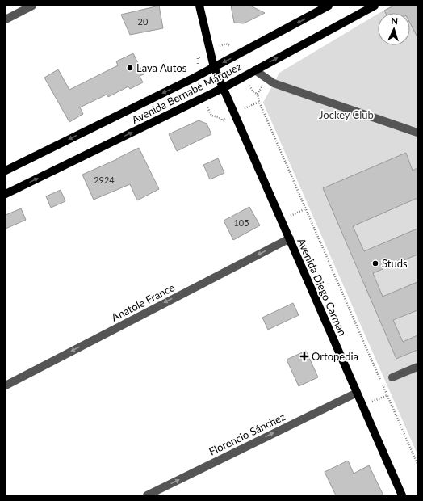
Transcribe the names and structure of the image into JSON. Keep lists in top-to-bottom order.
{
  "streets": {
    "main road": ["Avenida Bernabé Márquez", "Avenida Diego Carman"],
    "street": ["Anatole France", "Florencio Sánchez"]
  },
  "crossings": [
    ["Avenida Bernabé Márquez", "Avenida Diego Carman"],
    ["Avenida Diego Carman", "Anatole France"],
    ["Avenida Diego Carman", "Florencio Sánchez"]
  ],
  "one_way": ["Anatole France", "Florencio Sánchez"],
  "parks": ["Jockey Club"],
  "places": {
    "other": ["Lava Autos", "Studs"],
    "health": ["Ortopedia"]
  },
  "house_numbers": ["20", "2924", "105"],
  "north": "top"
}
